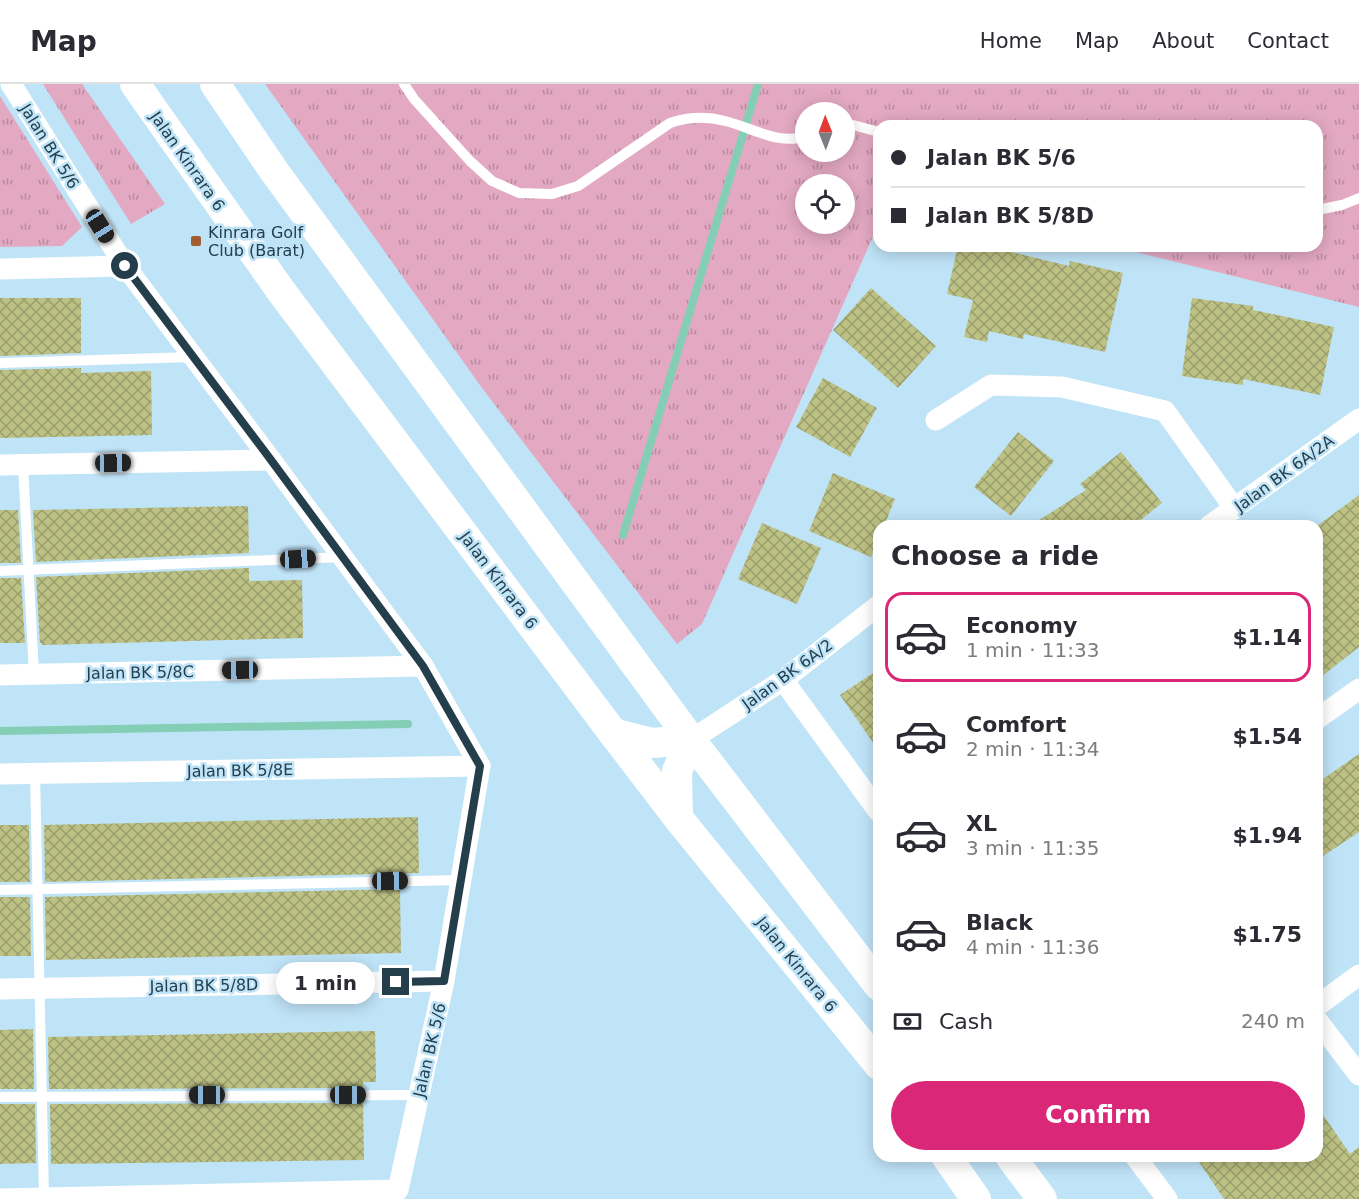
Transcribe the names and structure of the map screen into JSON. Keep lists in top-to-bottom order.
{
  "streets": {
    "main road": ["Jalan Kinrara 6"],
    "street": [
      "Jalan BK 5/6",
      "Jalan BK 6A/2A",
      "Jalan BK 5/8C",
      "Jalan BK 6A/2",
      "Jalan BK 5/8E",
      "Jalan BK 5/8D"
    ]
  },
  "crossings": [
    ["Jalan BK 5/6", "Jalan BK 5/8C"],
    ["Jalan BK 5/6", "Jalan BK 5/8E"],
    ["Jalan BK 5/6", "Jalan BK 5/8D"]
  ],
  "places": {
    "transit": ["Kinrara Golf Club (Barat)"]
  },
  "north": "top",
  "page": {
    "header": "Map",
    "nav": [
      "Home",
      "Map",
      "About",
      "Contact"
    ],
    "banner": ["Jalan BK 5/6", "Jalan BK 5/8D"],
    "heading": "Choose a ride",
    "list": [
      {
        "name": "Economy",
        "note": "1 min · 11:33",
        "value": "$1.14"
      },
      {
        "name": "Comfort",
        "note": "2 min · 11:34",
        "value": "$1.54"
      },
      {
        "name": "XL",
        "note": "3 min · 11:35",
        "value": "$1.94"
      },
      {
        "name": "Black",
        "note": "4 min · 11:36",
        "value": "$1.75"
      }
    ],
    "bubble": "1 min",
    "pay": ["Cash", "240 m"],
    "buttons": "Confirm"
  }
}
